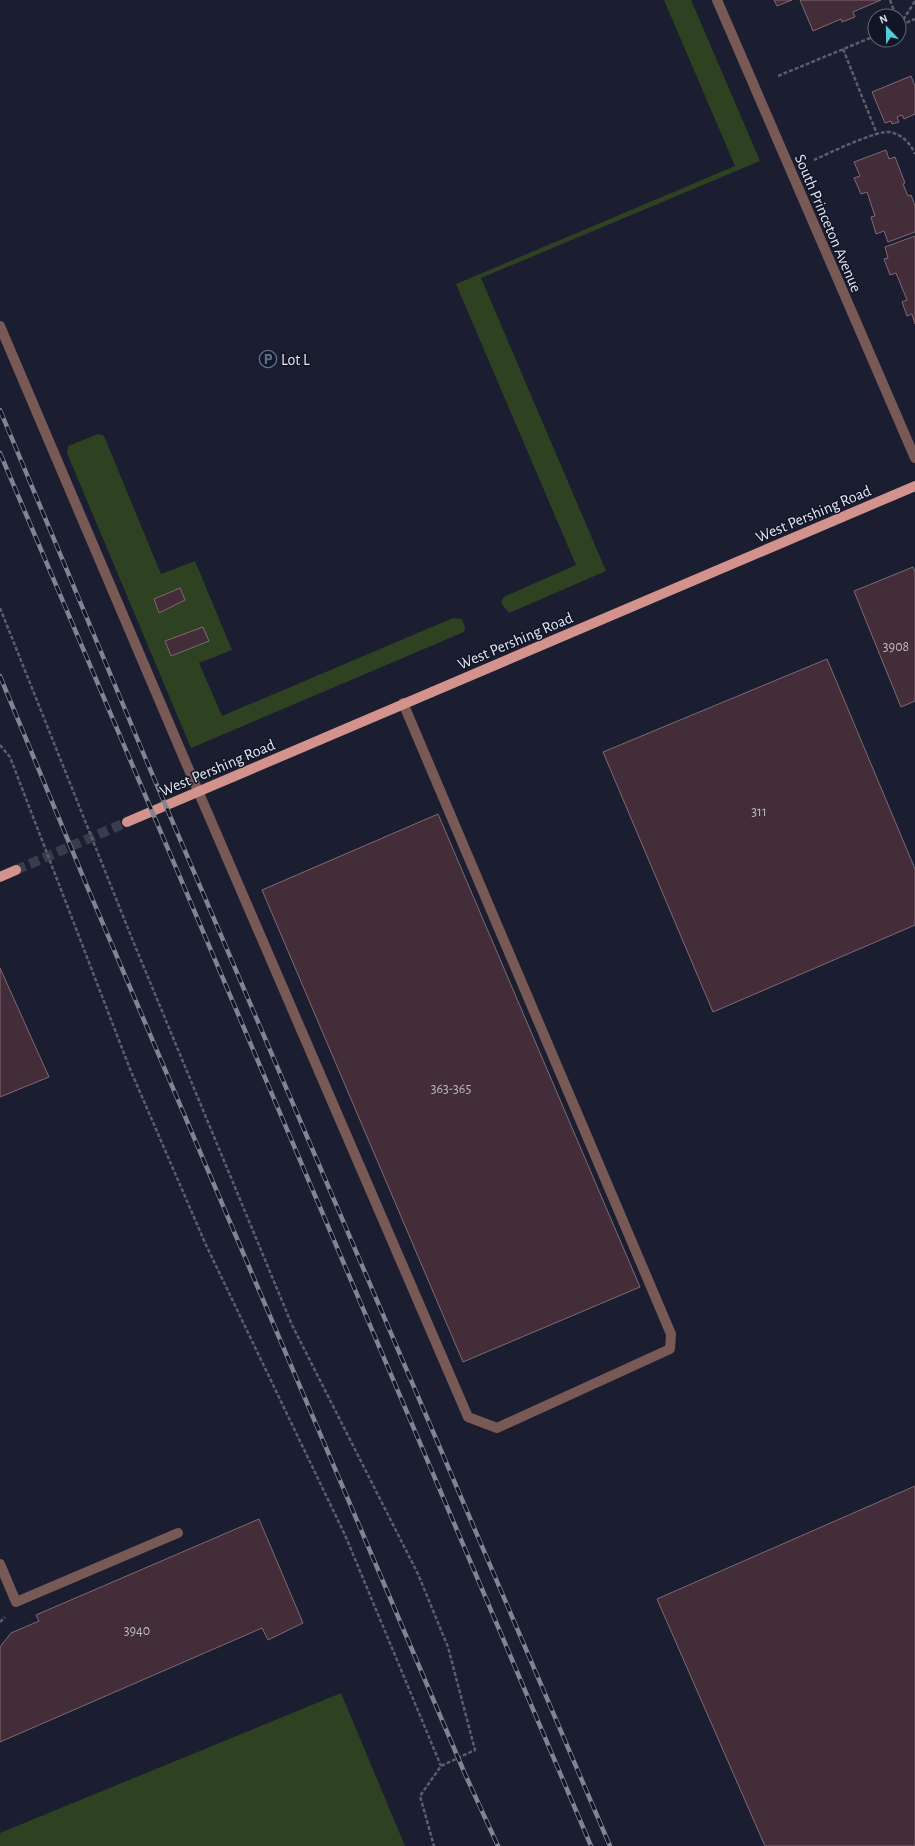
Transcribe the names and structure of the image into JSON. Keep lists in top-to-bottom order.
{
  "streets": {
    "main road": ["West Pershing Road"],
    "street": ["South Princeton Avenue"]
  },
  "places": {
    "parking": ["Lot L"]
  },
  "house_numbers": [
    "3908",
    "311",
    "363-365",
    "3940"
  ],
  "north": "top"
}
